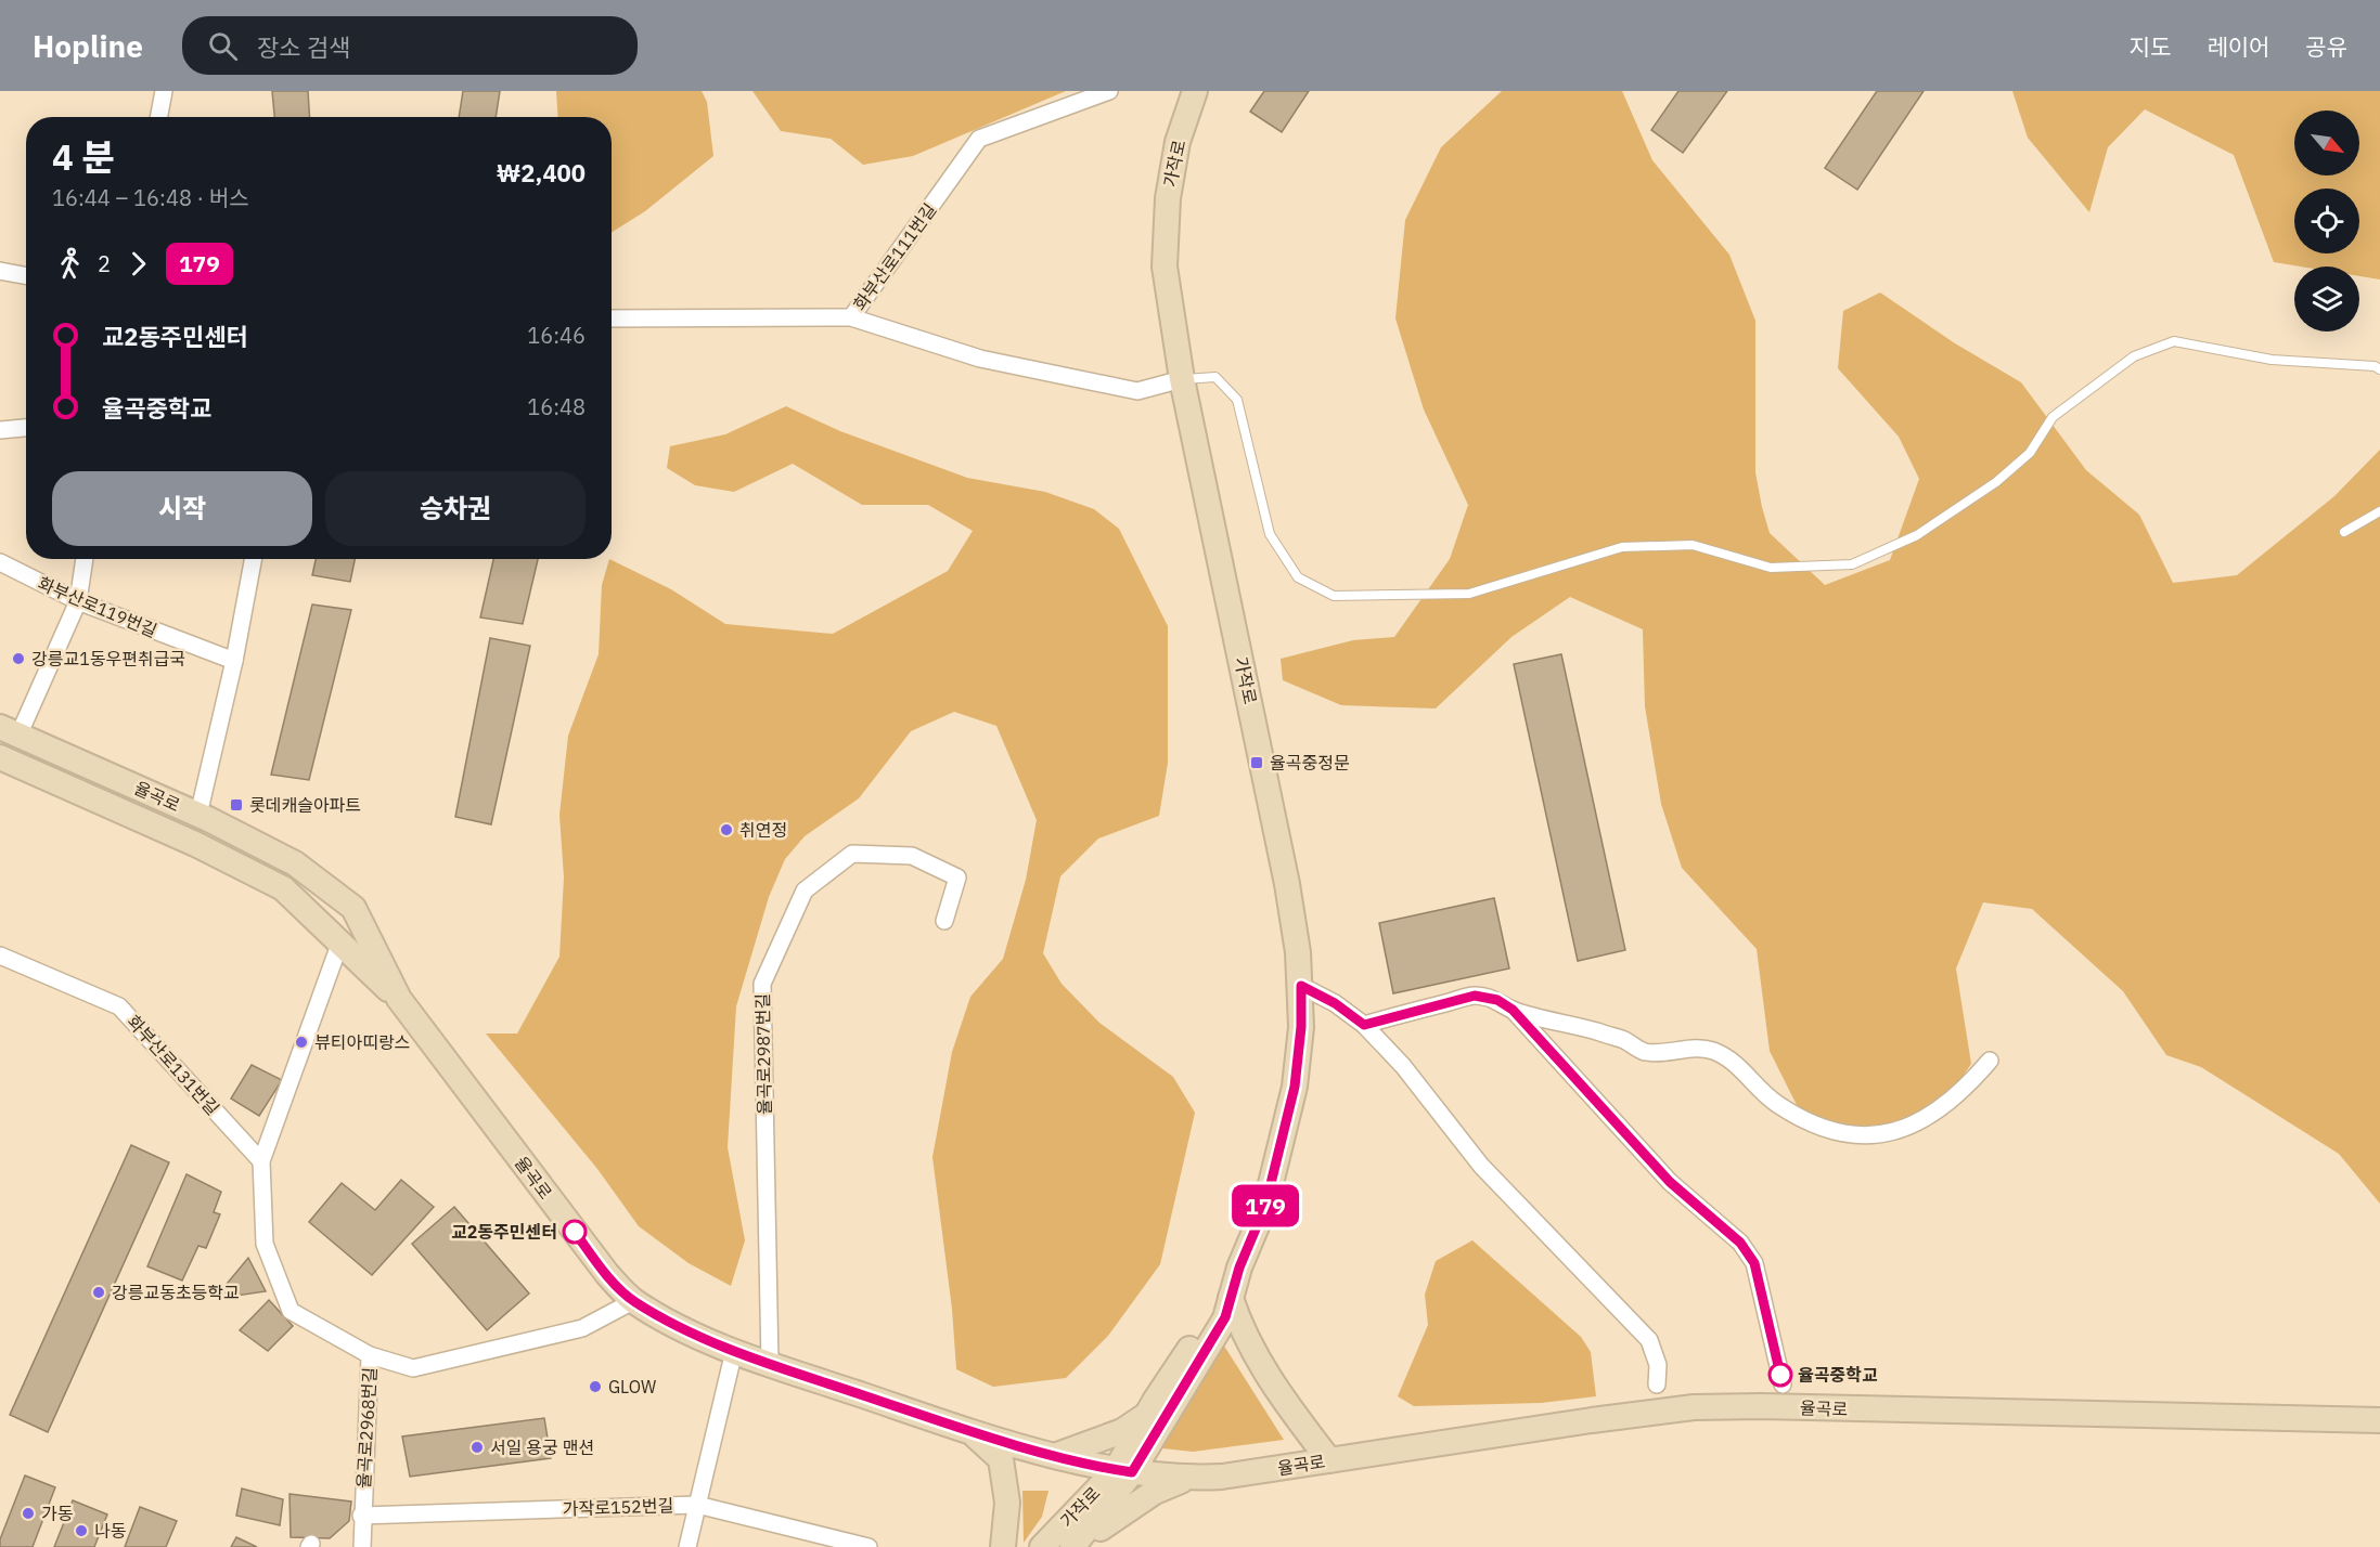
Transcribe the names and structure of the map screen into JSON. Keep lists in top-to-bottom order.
{
  "streets": {
    "street": [
      "가작로",
      "화부산로111번길",
      "화부산로119번길",
      "율곡로",
      "율곡로2987번길",
      "화부산로131번길",
      "율곡로2968번길",
      "가작로152번길"
    ]
  },
  "crossings": [
    ["가작로", "율곡로"],
    ["율곡로", "율곡로2987번길"],
    ["율곡로", "율곡로2968번길"],
    ["화부산로131번길", "율곡로2968번길"],
    ["율곡로2968번길", "가작로152번길"]
  ],
  "places": {
    "other": [
      "강릉교1동우편취급국",
      "취연정",
      "뷰티아띠랑스",
      "교2동주민센터",
      "강릉교동초등학교",
      "율곡중학교",
      "GLOW",
      "서일 용궁 맨션",
      "가동",
      "나동"
    ],
    "transit": ["율곡중정문", "롯데캐슬아파트"]
  },
  "lines": ["bus line 179"],
  "north": "bottom right",
  "page": {
    "header": "Hopline",
    "search": "장소 검색",
    "nav": ["지도", "레이어", "공유"],
    "on_map": "179",
    "heading": ["4 분", "16:44 – 16:48 · 버스", "₩2,400"],
    "legs": ["2", "179"],
    "list": [
      {
        "name": "교2동주민센터",
        "value": "16:46"
      },
      {
        "name": "율곡중학교",
        "value": "16:48"
      }
    ],
    "buttons": ["시작", "승차권"]
  }
}
